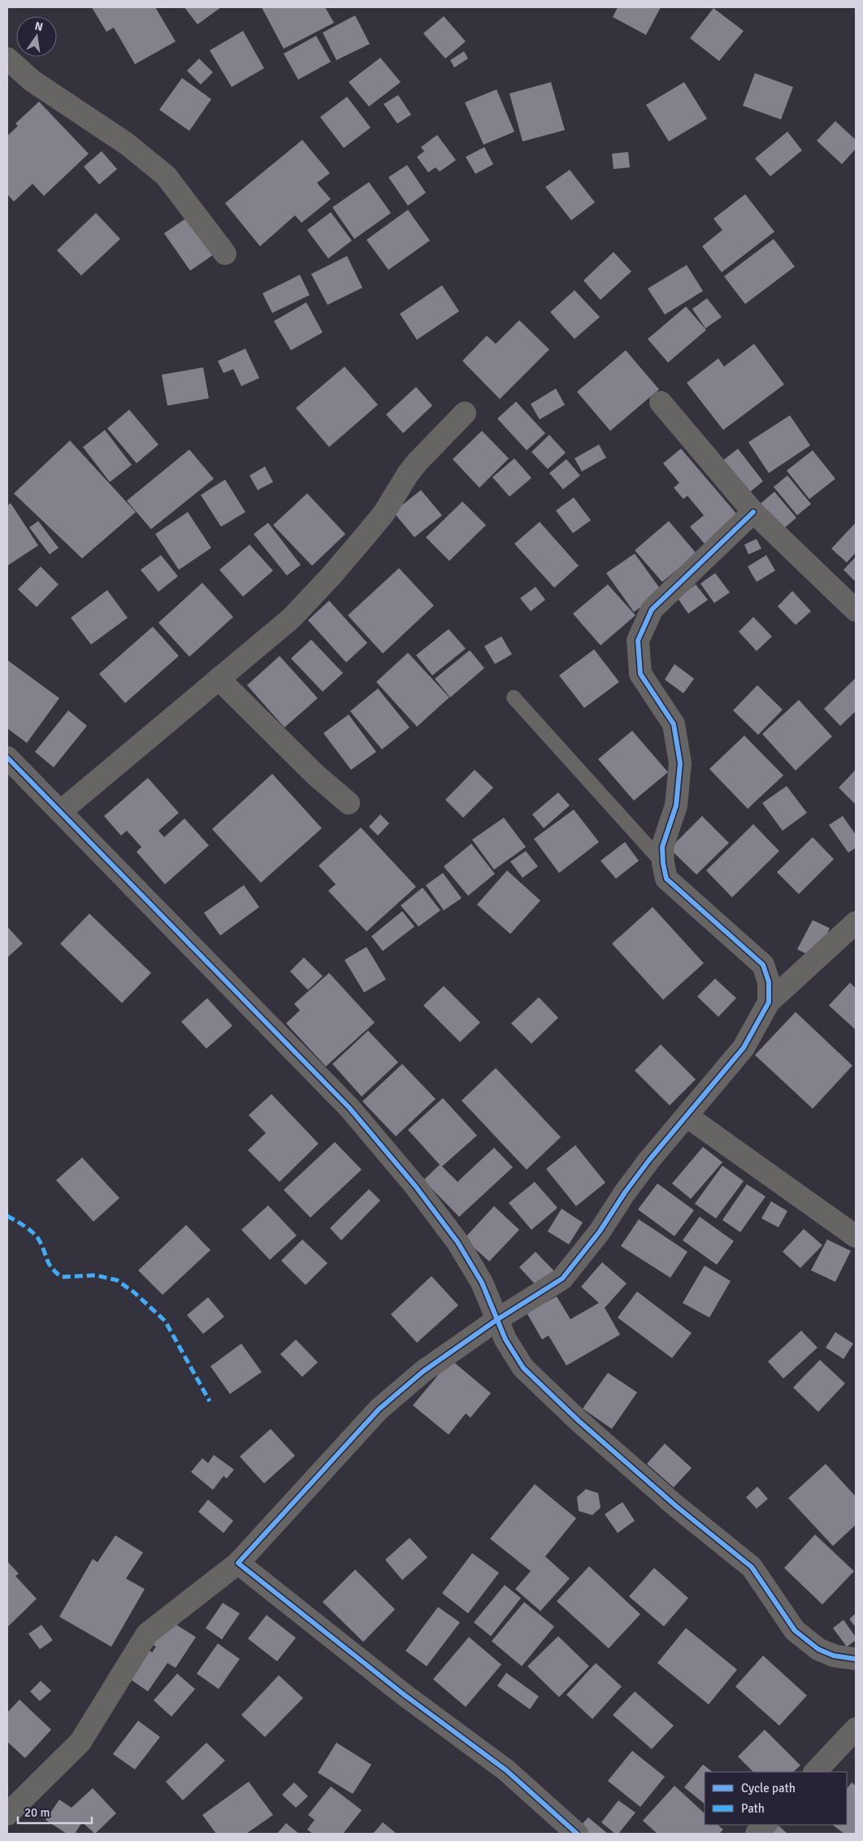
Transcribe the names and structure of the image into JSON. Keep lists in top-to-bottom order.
{
  "legend": ["Cycle path", "Path"],
  "scale_bar": "20 m",
  "north": "top"
}
